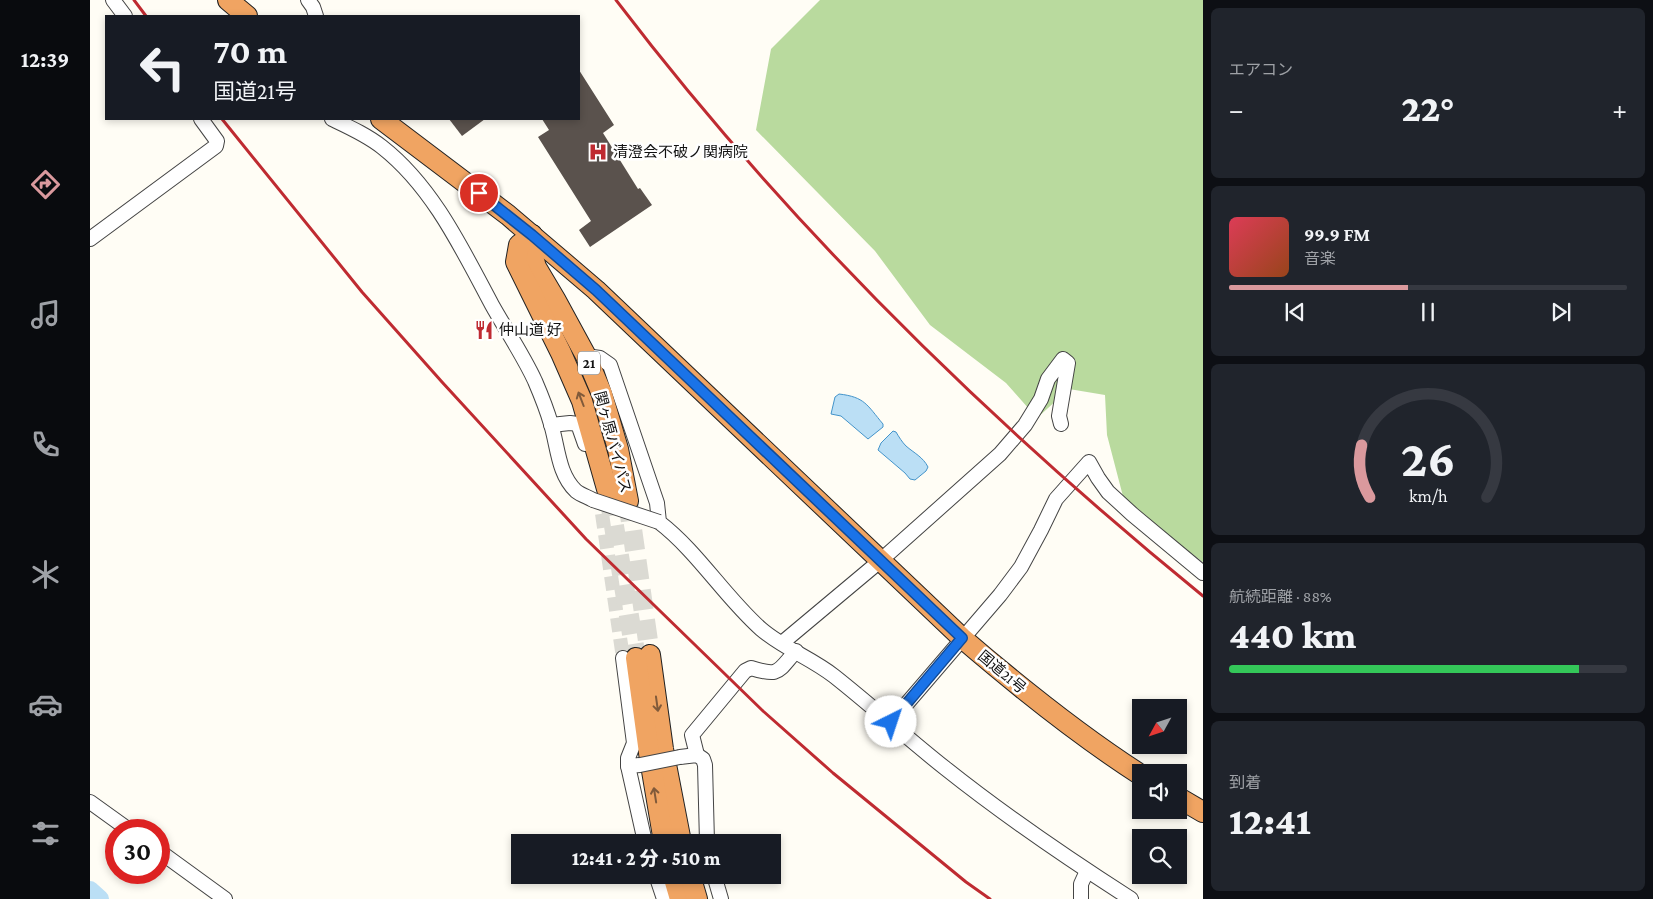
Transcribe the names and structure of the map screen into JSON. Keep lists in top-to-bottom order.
{
  "streets": {
    "highway": ["21", "関ヶ原バイパス", "国道21号"]
  },
  "crossings": [
    ["関ヶ原バイパス", "国道21号"]
  ],
  "places": {
    "hospital": ["清澄会不破ノ関病院"],
    "restaurant": ["仲山道 好"]
  },
  "north": "bottom left",
  "page": {
    "tabs": "12:39",
    "tile": [
      "エアコン",
      ["航続距離 · 88%", "440 km"],
      ["到着", "12:41"]
    ],
    "turn": ["70 m", "国道21号"],
    "heat": ["−", "22°", "+"],
    "song": ["99.9 FM", "音楽"],
    "limit": "30",
    "trip": "12:41 · 2 分 · 510 m",
    "gauge": ["26", "km/h"]
  }
}
